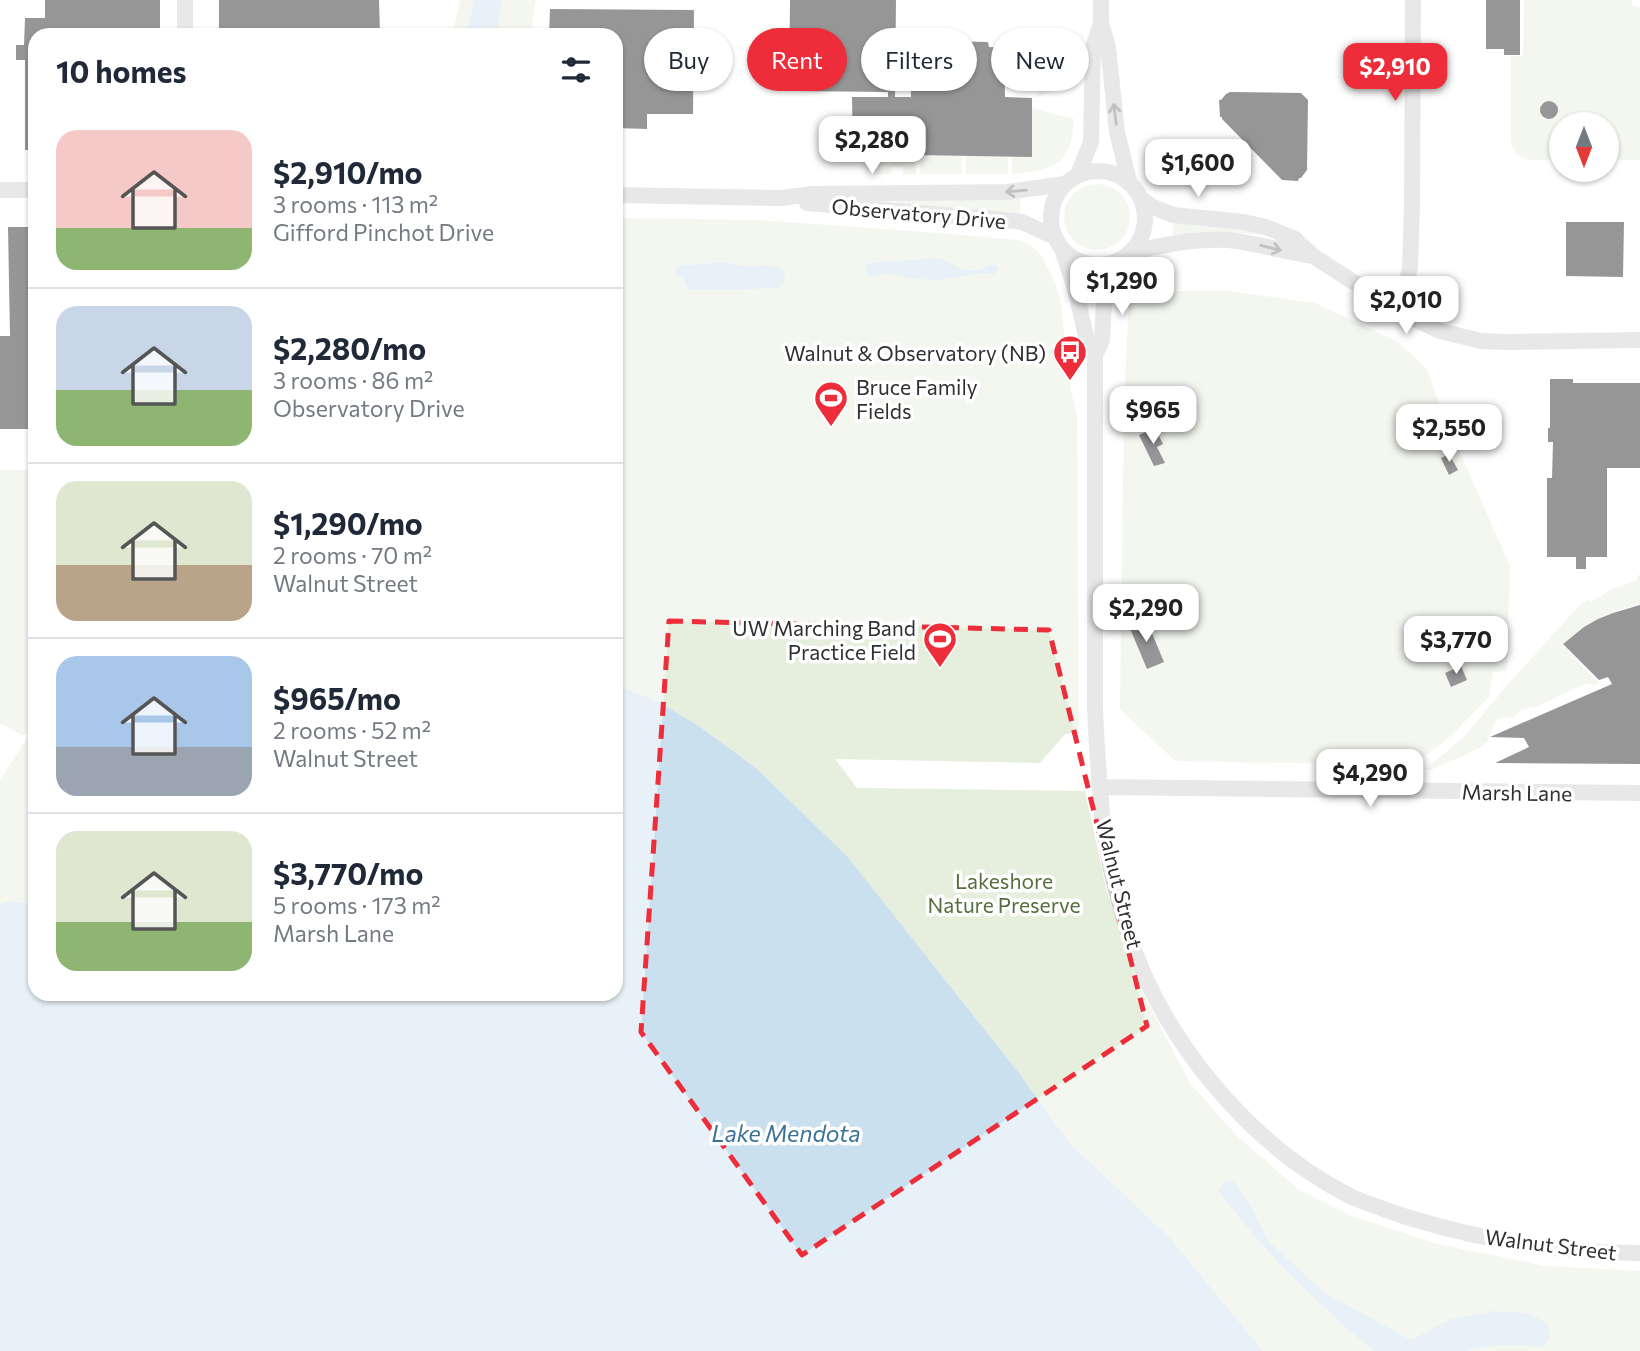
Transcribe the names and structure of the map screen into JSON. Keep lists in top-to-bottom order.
{
  "streets": {
    "street": ["Observatory Drive", "Marsh Lane", "Walnut Street"]
  },
  "crossings": [
    ["Observatory Drive", "Walnut Street"],
    ["Marsh Lane", "Walnut Street"]
  ],
  "water": ["Lake Mendota"],
  "parks": ["Lakeshore Nature Preserve"],
  "places": {
    "bus stop": ["Walnut & Observatory (NB)"],
    "sports": ["Bruce Family Fields", "UW Marching Band Practice Field"]
  },
  "north": "bottom",
  "page": {
    "chip": [
      "Buy",
      "Rent",
      "Filters",
      "New"
    ],
    "heading": "10 homes",
    "price": [
      "$2,910",
      "$2,280",
      "$1,600",
      "$1,290",
      "$2,010",
      "$965",
      "$2,550",
      "$2,290",
      "$3,770",
      "$4,290"
    ],
    "list": [
      {
        "name": "$2,910/mo",
        "note": "3 rooms · 113 m² · Gifford Pinchot Drive"
      },
      {
        "name": "$2,280/mo",
        "note": "3 rooms · 86 m² · Observatory Drive"
      },
      {
        "name": "$1,290/mo",
        "note": "2 rooms · 70 m² · Walnut Street"
      },
      {
        "name": "$965/mo",
        "note": "2 rooms · 52 m² · Walnut Street"
      },
      {
        "name": "$3,770/mo",
        "note": "5 rooms · 173 m² · Marsh Lane"
      }
    ]
  }
}
